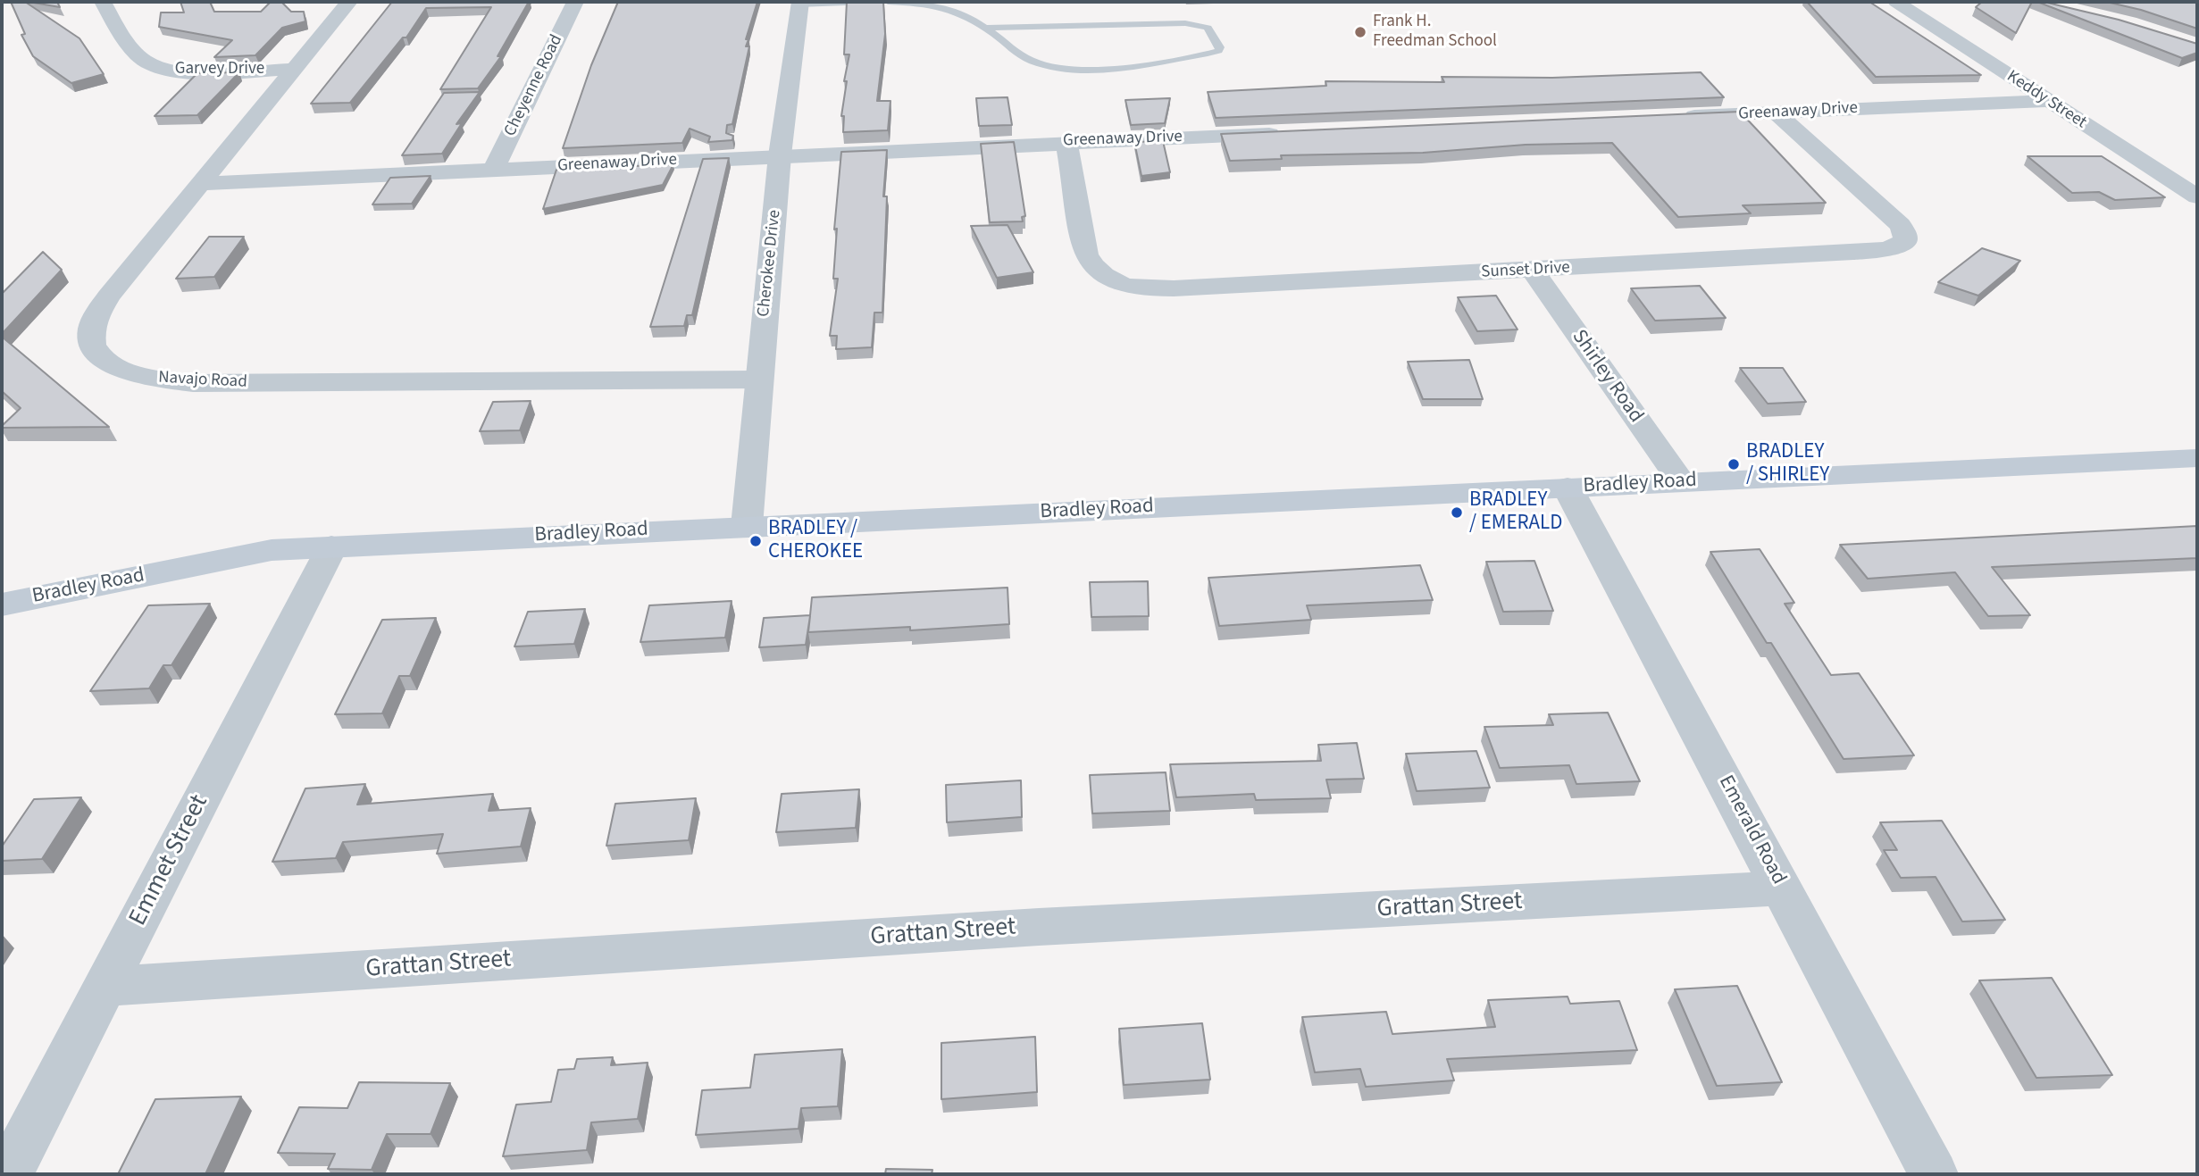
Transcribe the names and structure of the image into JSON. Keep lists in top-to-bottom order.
{
  "streets": {
    "main road": ["Bradley Road"],
    "street": [
      "Garvey Drive",
      "Cheyenne Road",
      "Keddy Street",
      "Greenaway Drive",
      "Cherokee Drive",
      "Sunset Drive",
      "Shirley Road",
      "Navajo Road",
      "Emerald Road",
      "Emmet Street",
      "Grattan Street"
    ]
  },
  "crossings": [
    ["Garvey Drive", "Navajo Road"],
    ["Cheyenne Road", "Greenaway Drive"],
    ["Keddy Street", "Greenaway Drive"],
    ["Greenaway Drive", "Cherokee Drive"],
    ["Greenaway Drive", "Sunset Drive"],
    ["Greenaway Drive", "Navajo Road"],
    ["Cherokee Drive", "Navajo Road"],
    ["Cherokee Drive", "Bradley Road"],
    ["Sunset Drive", "Shirley Road"],
    ["Shirley Road", "Bradley Road"],
    ["Bradley Road", "Emerald Road"],
    ["Bradley Road", "Emmet Street"],
    ["Emerald Road", "Grattan Street"],
    ["Emmet Street", "Grattan Street"]
  ],
  "places": [
    "Frank H. Freedman School",
    "BRADLEY / SHIRLEY",
    "BRADLEY / EMERALD",
    "BRADLEY / CHEROKEE"
  ]
}
